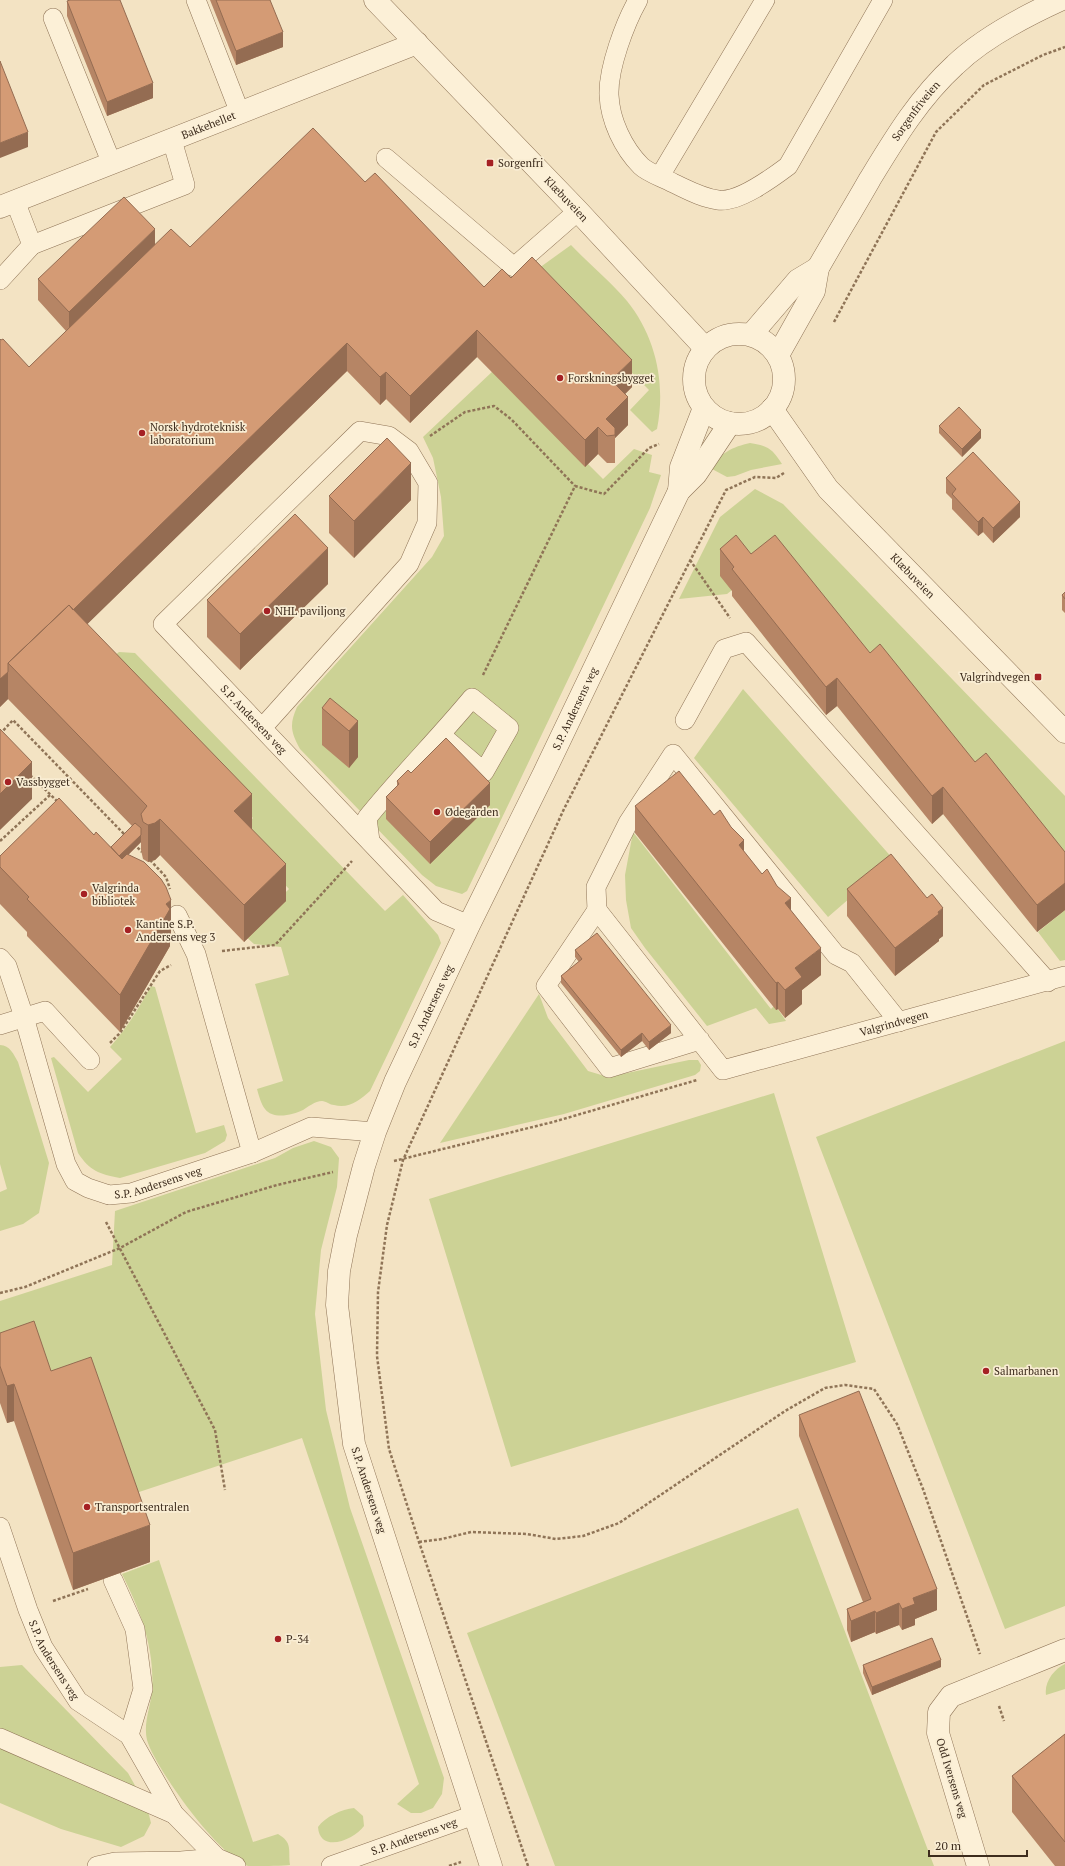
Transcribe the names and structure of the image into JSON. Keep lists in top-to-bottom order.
{
  "streets": {
    "street": [
      "Sorgenfriveien",
      "Bakkehellet",
      "Klæbuveien",
      "S.P. Andersens veg",
      "Odd Iversens veg"
    ],
    "lane": ["Valgrindvegen"]
  },
  "crossings": [
    ["Sorgenfriveien", "Klæbuveien"],
    ["Sorgenfriveien", "S.P. Andersens veg"],
    ["Bakkehellet", "Klæbuveien"],
    ["Klæbuveien", "S.P. Andersens veg"]
  ],
  "places": {
    "transit": ["Sorgenfri", "Valgrindvegen"],
    "other": [
      "Forskningsbygget",
      "Norsk hydroteknisk laboratorium",
      "NHL paviljong",
      "Vassbygget",
      "Ødegården",
      "Valgrinda bibliotek",
      "Kantine S.P. Andersens veg 3",
      "Salmarbanen",
      "Transportsentralen",
      "P-34"
    ]
  },
  "scale_bar": "20 m"
}
